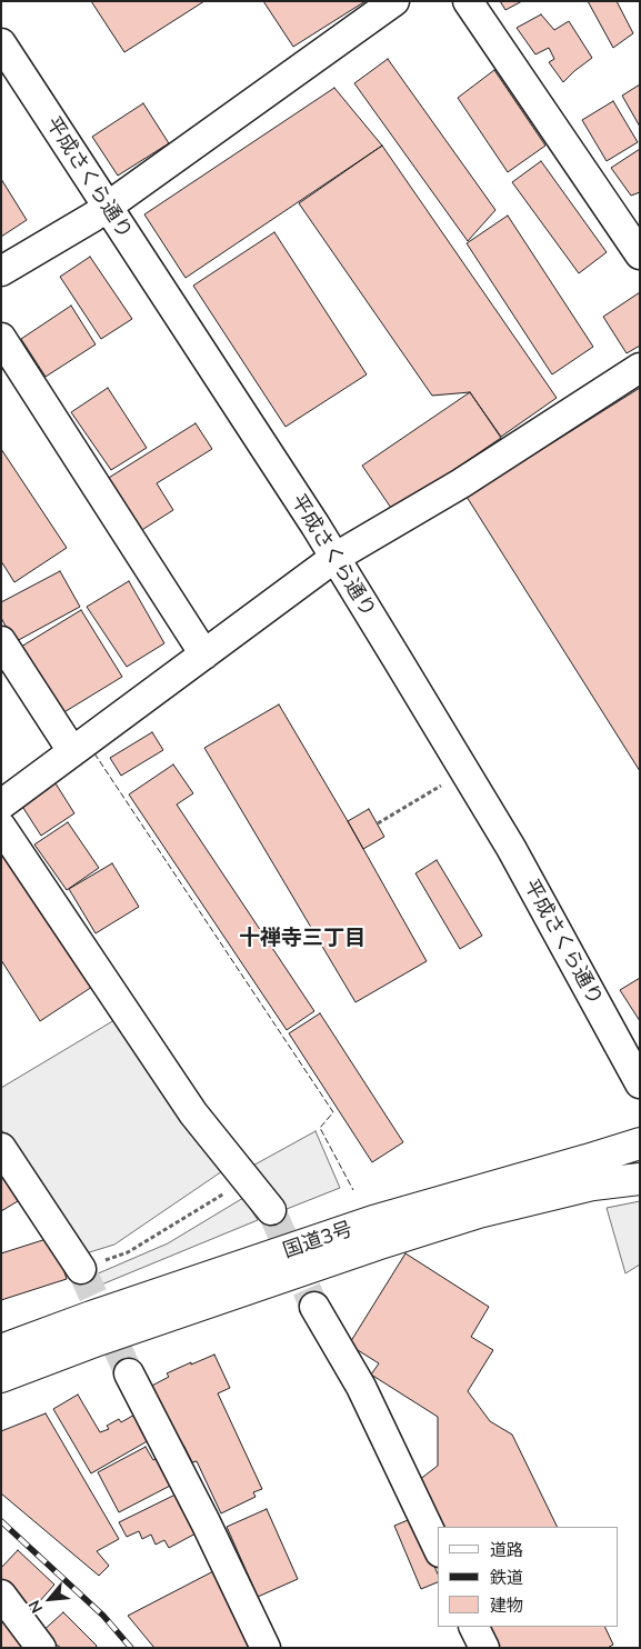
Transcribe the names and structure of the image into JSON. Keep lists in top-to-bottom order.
{
  "streets": {
    "highway": ["国道3号"],
    "street": ["平成さくら通り"]
  },
  "districts": ["十禅寺三丁目"],
  "legend": ["道路", "鉄道", "建物"],
  "north": "bottom left"
}
